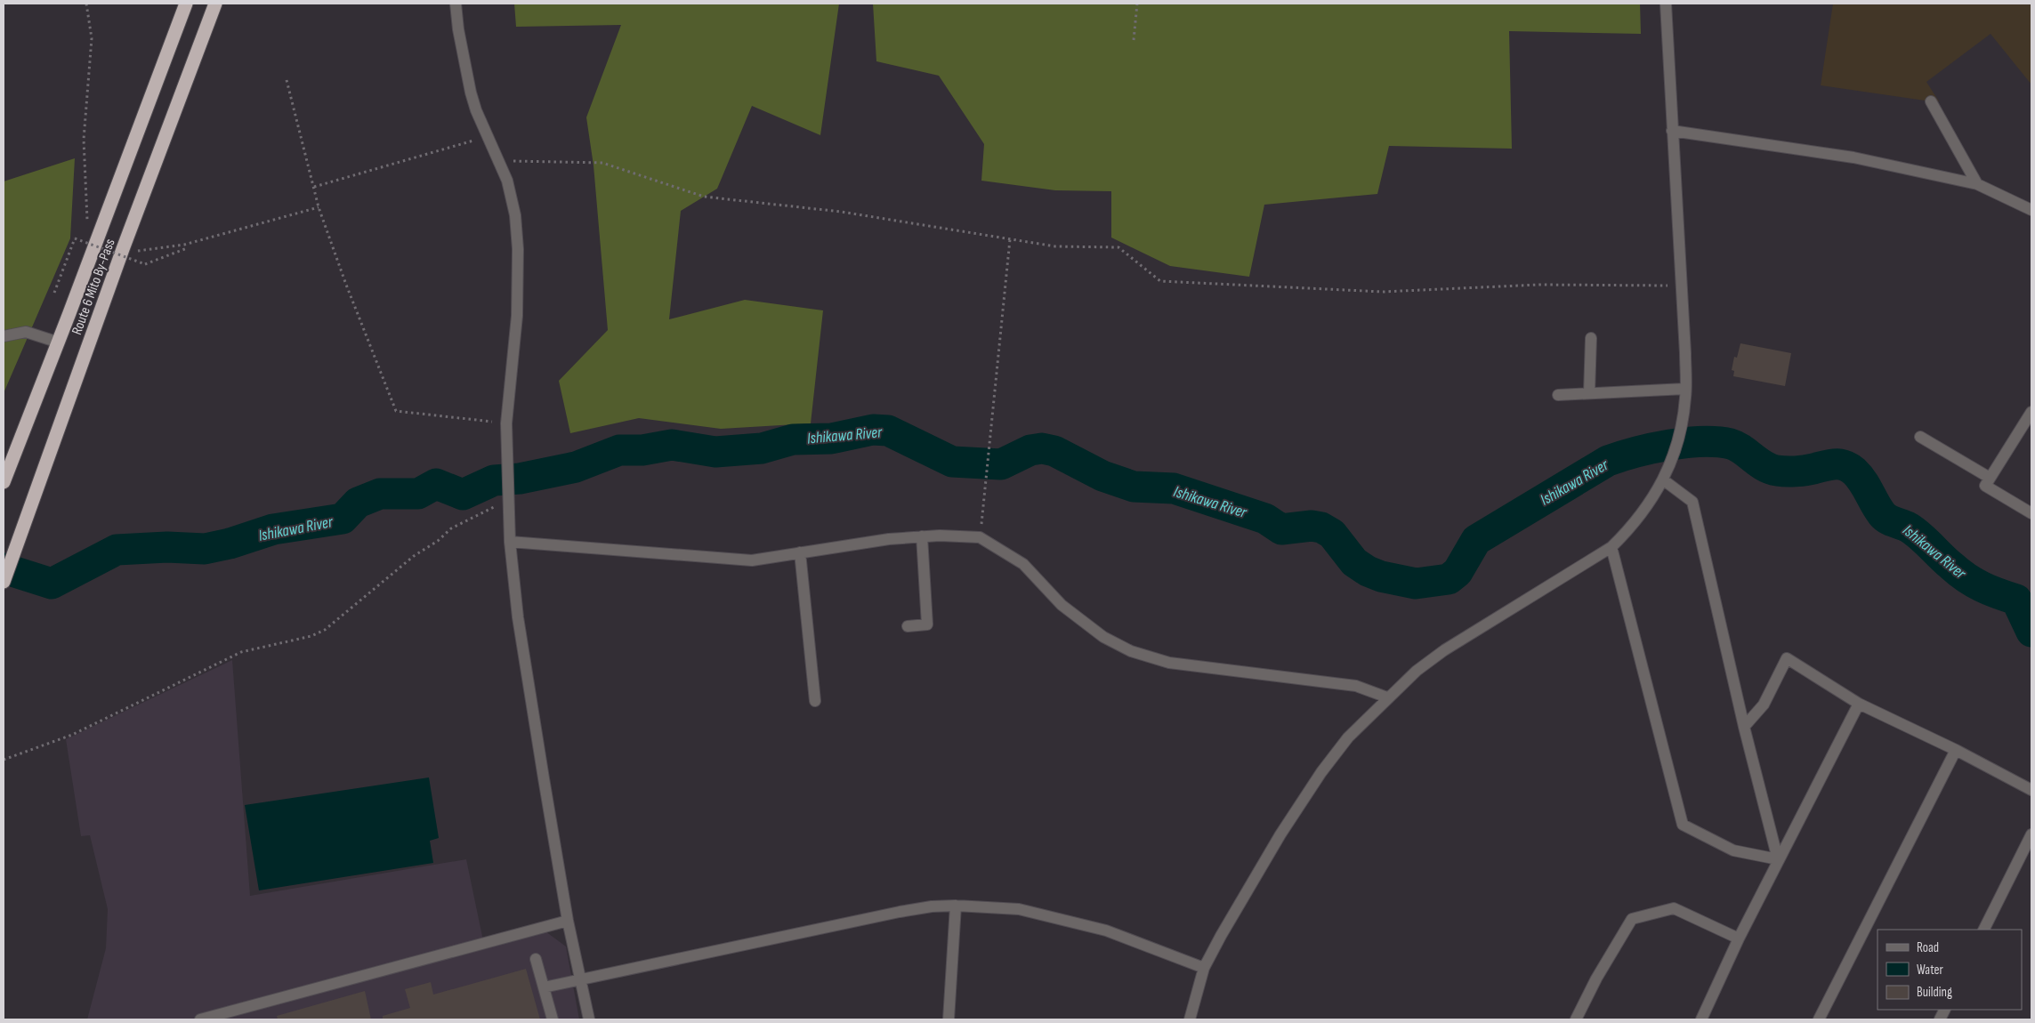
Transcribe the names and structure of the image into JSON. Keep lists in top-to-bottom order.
{
  "streets": {
    "highway": ["Route 6 Mito By-Pass"]
  },
  "water": ["Ishikawa River"],
  "legend": ["Road", "Water", "Building"]
}
